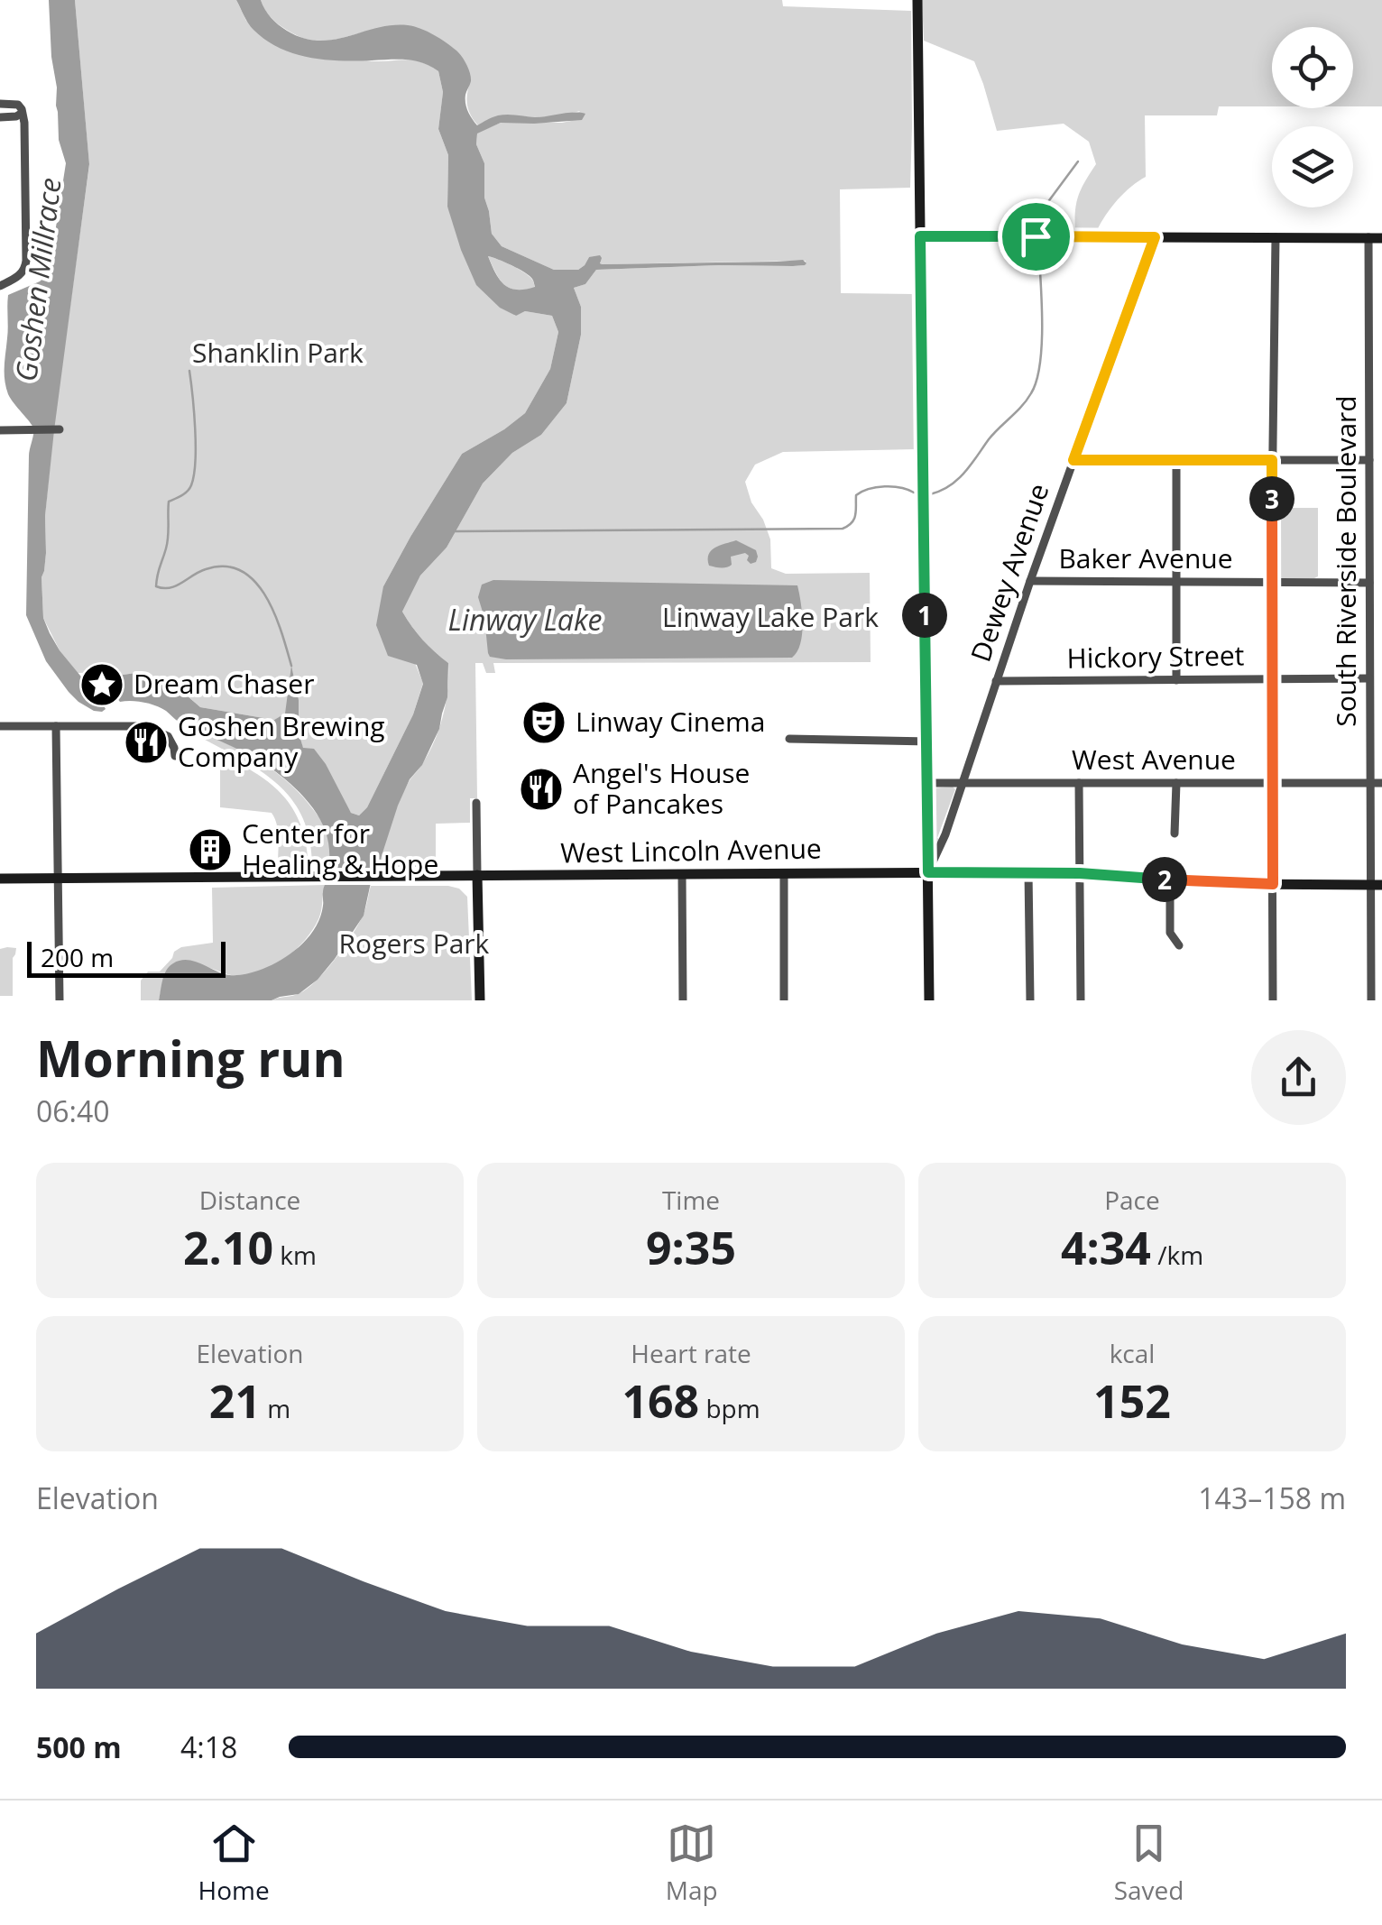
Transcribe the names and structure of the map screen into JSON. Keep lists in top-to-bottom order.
{
  "streets": {
    "street": [
      "Baker Avenue",
      "South Riverside Boulevard",
      "Dewey Avenue",
      "Hickory Street",
      "West Avenue",
      "West Lincoln Avenue"
    ]
  },
  "crossings": [
    ["Baker Avenue", "South Riverside Boulevard"],
    ["Baker Avenue", "Dewey Avenue"],
    ["South Riverside Boulevard", "Hickory Street"],
    ["South Riverside Boulevard", "West Avenue"],
    ["South Riverside Boulevard", "West Lincoln Avenue"],
    ["Dewey Avenue", "Hickory Street"],
    ["Dewey Avenue", "West Avenue"],
    ["Dewey Avenue", "West Lincoln Avenue"]
  ],
  "water": ["Goshen Millrace", "Linway Lake"],
  "parks": ["Shanklin Park", "Linway Lake Park", "Rogers Park"],
  "places": {
    "place": ["Dream Chaser"],
    "theatre": ["Linway Cinema"],
    "restaurant": ["Goshen Brewing Company", "Angel's House of Pancakes"],
    "building": ["Center for Healing & Hope"]
  },
  "scale_bar": "200 m",
  "page": {
    "pins": ["3", "1", "2"],
    "scale": "200 m",
    "heading": ["Morning run", "06:40"],
    "stats": [
      ["Distance", "2.10 km"],
      ["Time", "9:35"],
      ["Pace", "4:34 /km"],
      ["Elevation", "21 m"],
      ["Heart rate", "168 bpm"],
      ["kcal", "152"]
    ],
    "chart": ["Elevation", "143–158 m"],
    "list": [
      {
        "name": "500 m",
        "note": "4:18"
      }
    ],
    "tabs": ["Home", "Map", "Saved"]
  }
}
